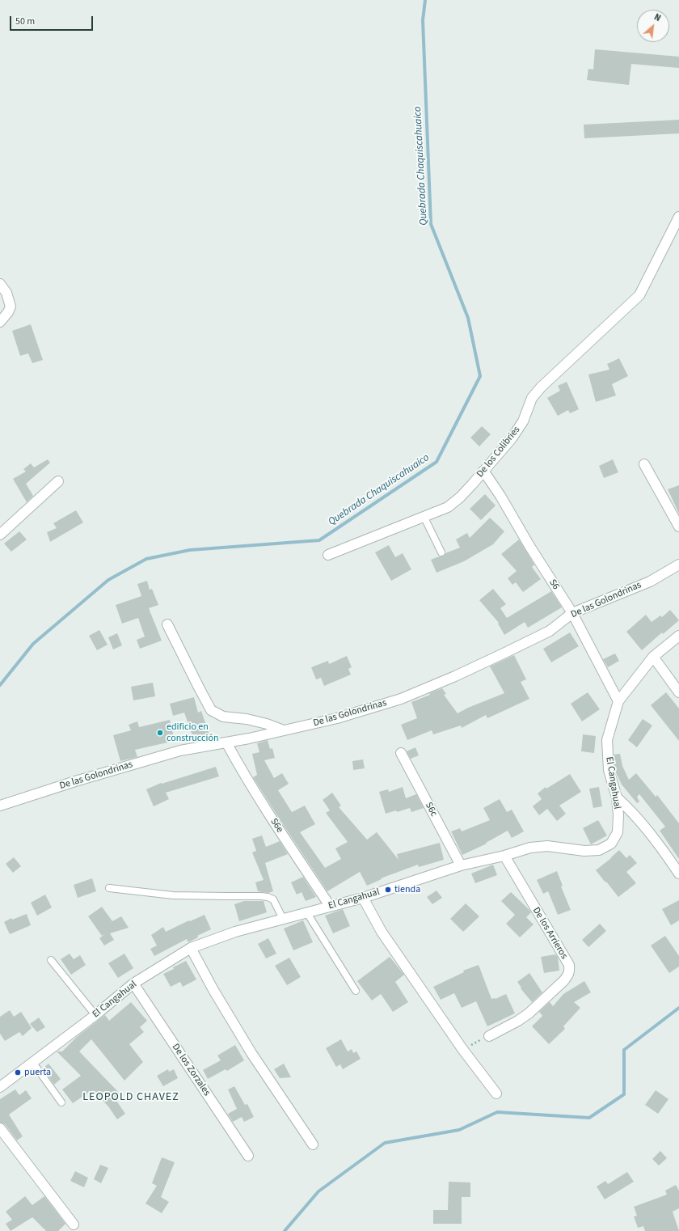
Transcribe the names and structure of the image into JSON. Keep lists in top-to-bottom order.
{
  "streets": {
    "street": [
      "De los Colibries",
      "S6",
      "De las Golondrinas",
      "El Cangahual",
      "S6c",
      "S6e",
      "De los Arrieros",
      "De los Zorzales"
    ]
  },
  "crossings": [
    ["De los Colibries", "S6"],
    ["S6", "De las Golondrinas"],
    ["S6", "El Cangahual"],
    ["De las Golondrinas", "S6e"],
    ["El Cangahual", "S6c"],
    ["El Cangahual", "S6e"],
    ["El Cangahual", "De los Arrieros"],
    ["El Cangahual", "De los Zorzales"]
  ],
  "districts": ["LEOPOLD CHAVEZ"],
  "water": ["Quebrada Chaquiscahuaico"],
  "places": ["edificio en construcción", "tienda", "puerta"],
  "scale_bar": "50 m",
  "north": "top right"
}
